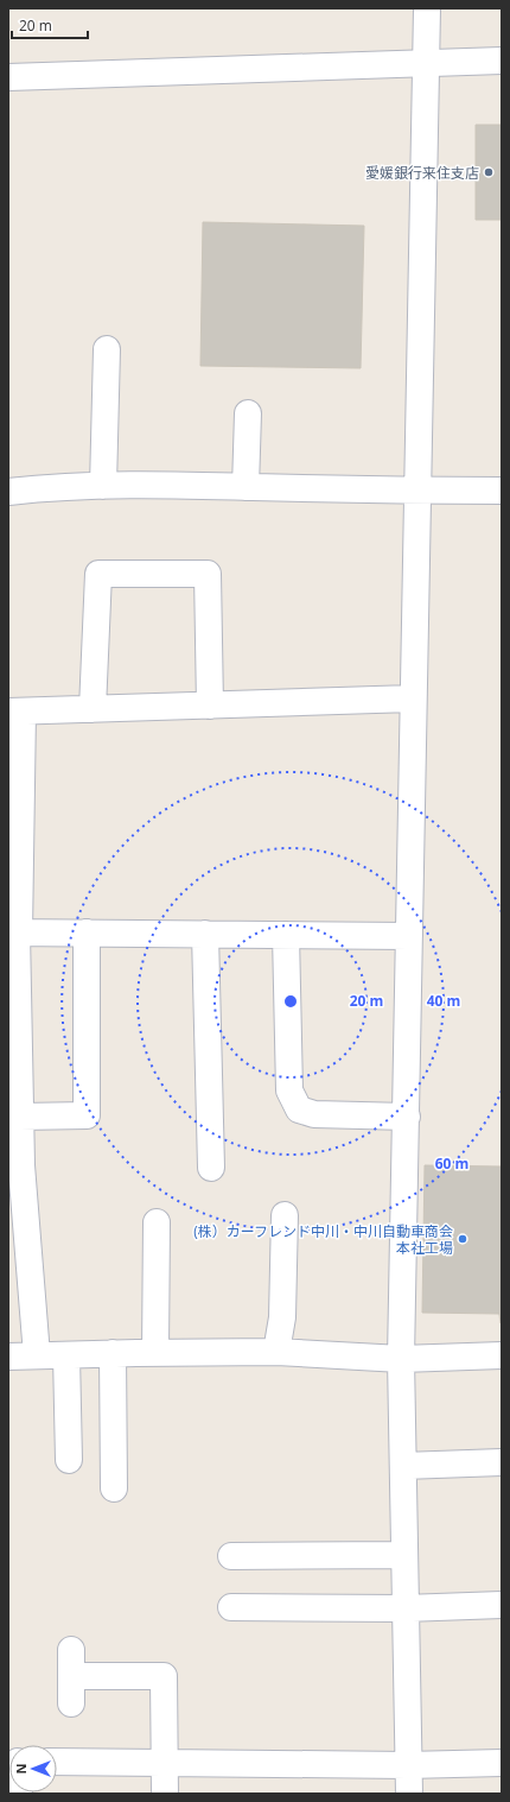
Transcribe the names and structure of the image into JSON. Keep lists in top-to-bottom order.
{
  "places": ["愛媛銀行来住支店", "(株）カーフレンド中川・中川自動車商会 本社工場"],
  "scale_bar": "20 m",
  "north": "left",
  "rings": ["20 m", "40 m", "60 m"]
}
